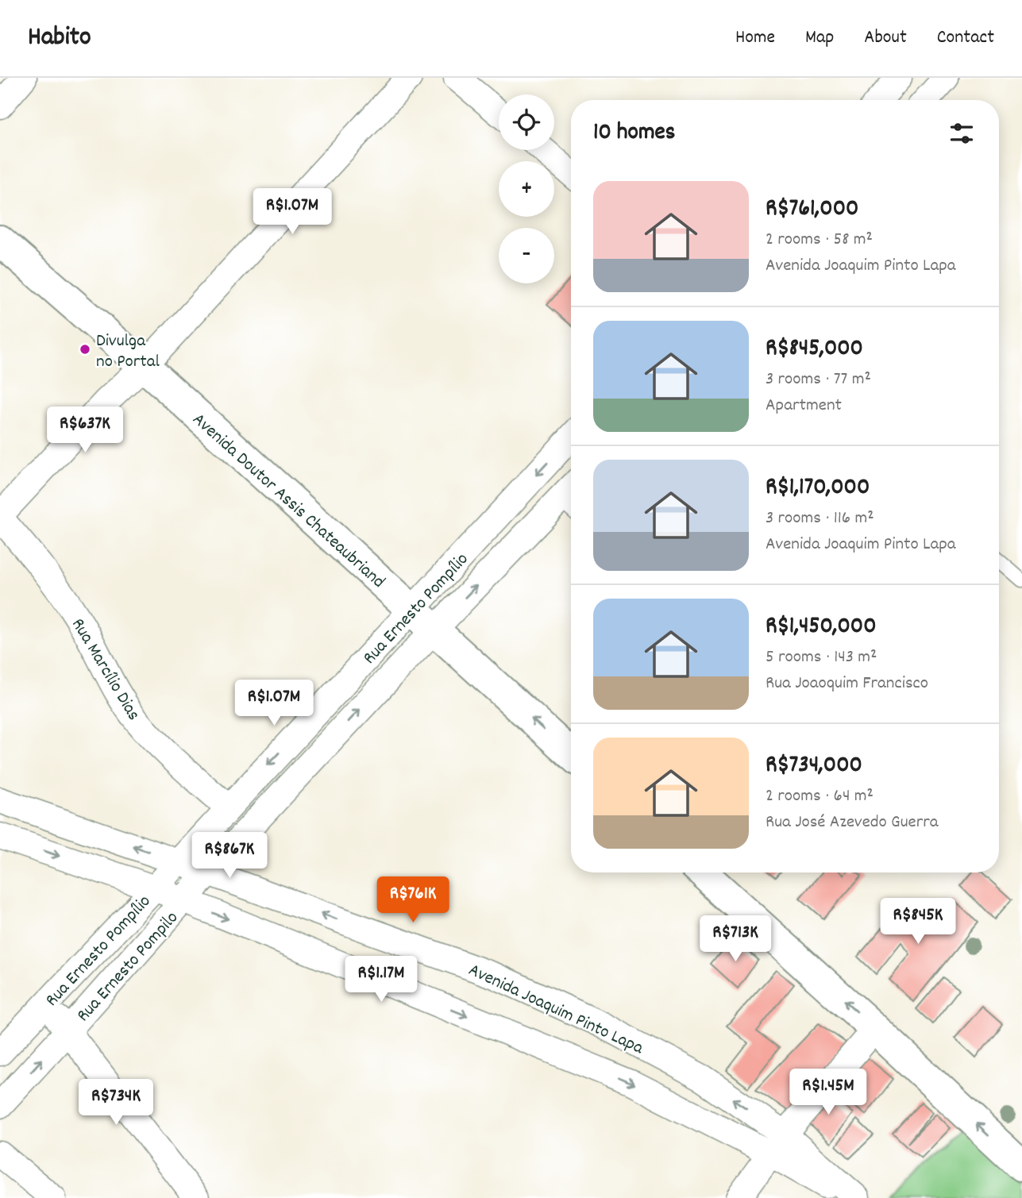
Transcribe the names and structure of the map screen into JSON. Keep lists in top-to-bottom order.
{
  "streets": {
    "main road": ["Avenida Doutor Assis Chateaubriand"],
    "street": [
      "Rua Ernesto Pompílio",
      "Rua Marcílio Dias",
      "Rua Ernesto Pompilo",
      "Avenida Joaquim Pinto Lapa"
    ]
  },
  "crossings": [
    ["Avenida Doutor Assis Chateaubriand", "Rua Ernesto Pompílio"],
    ["Avenida Doutor Assis Chateaubriand", "Rua Ernesto Pompilo"],
    ["Rua Ernesto Pompílio", "Rua Marcílio Dias"],
    ["Rua Ernesto Pompílio", "Rua Ernesto Pompilo"],
    ["Rua Ernesto Pompílio", "Avenida Joaquim Pinto Lapa"],
    ["Rua Ernesto Pompilo", "Avenida Joaquim Pinto Lapa"]
  ],
  "one_way": ["Rua Ernesto Pompilo"],
  "places": ["Divulga no Portal"],
  "page": {
    "header": "Habito",
    "nav": [
      "Home",
      "Map",
      "About",
      "Contact"
    ],
    "map_buttons": ["+", "−"],
    "heading": "10 homes",
    "list": [
      {
        "name": "R$761,000",
        "note": "2 rooms · 58 m² · Avenida Joaquim Pinto Lapa"
      },
      {
        "name": "R$845,000",
        "note": "3 rooms · 77 m² · Apartment"
      },
      {
        "name": "R$1,170,000",
        "note": "3 rooms · 116 m² · Avenida Joaquim Pinto Lapa"
      },
      {
        "name": "R$1,450,000",
        "note": "5 rooms · 143 m² · Rua Joaoquim Francisco"
      },
      {
        "name": "R$734,000",
        "note": "2 rooms · 64 m² · Rua José Azevedo Guerra"
      }
    ],
    "price": [
      "R$1.07M",
      "R$637K",
      "R$1.07M",
      "R$867K",
      "R$761K",
      "R$845K",
      "R$713K",
      "R$1.17M",
      "R$1.45M",
      "R$734K"
    ]
  }
}
